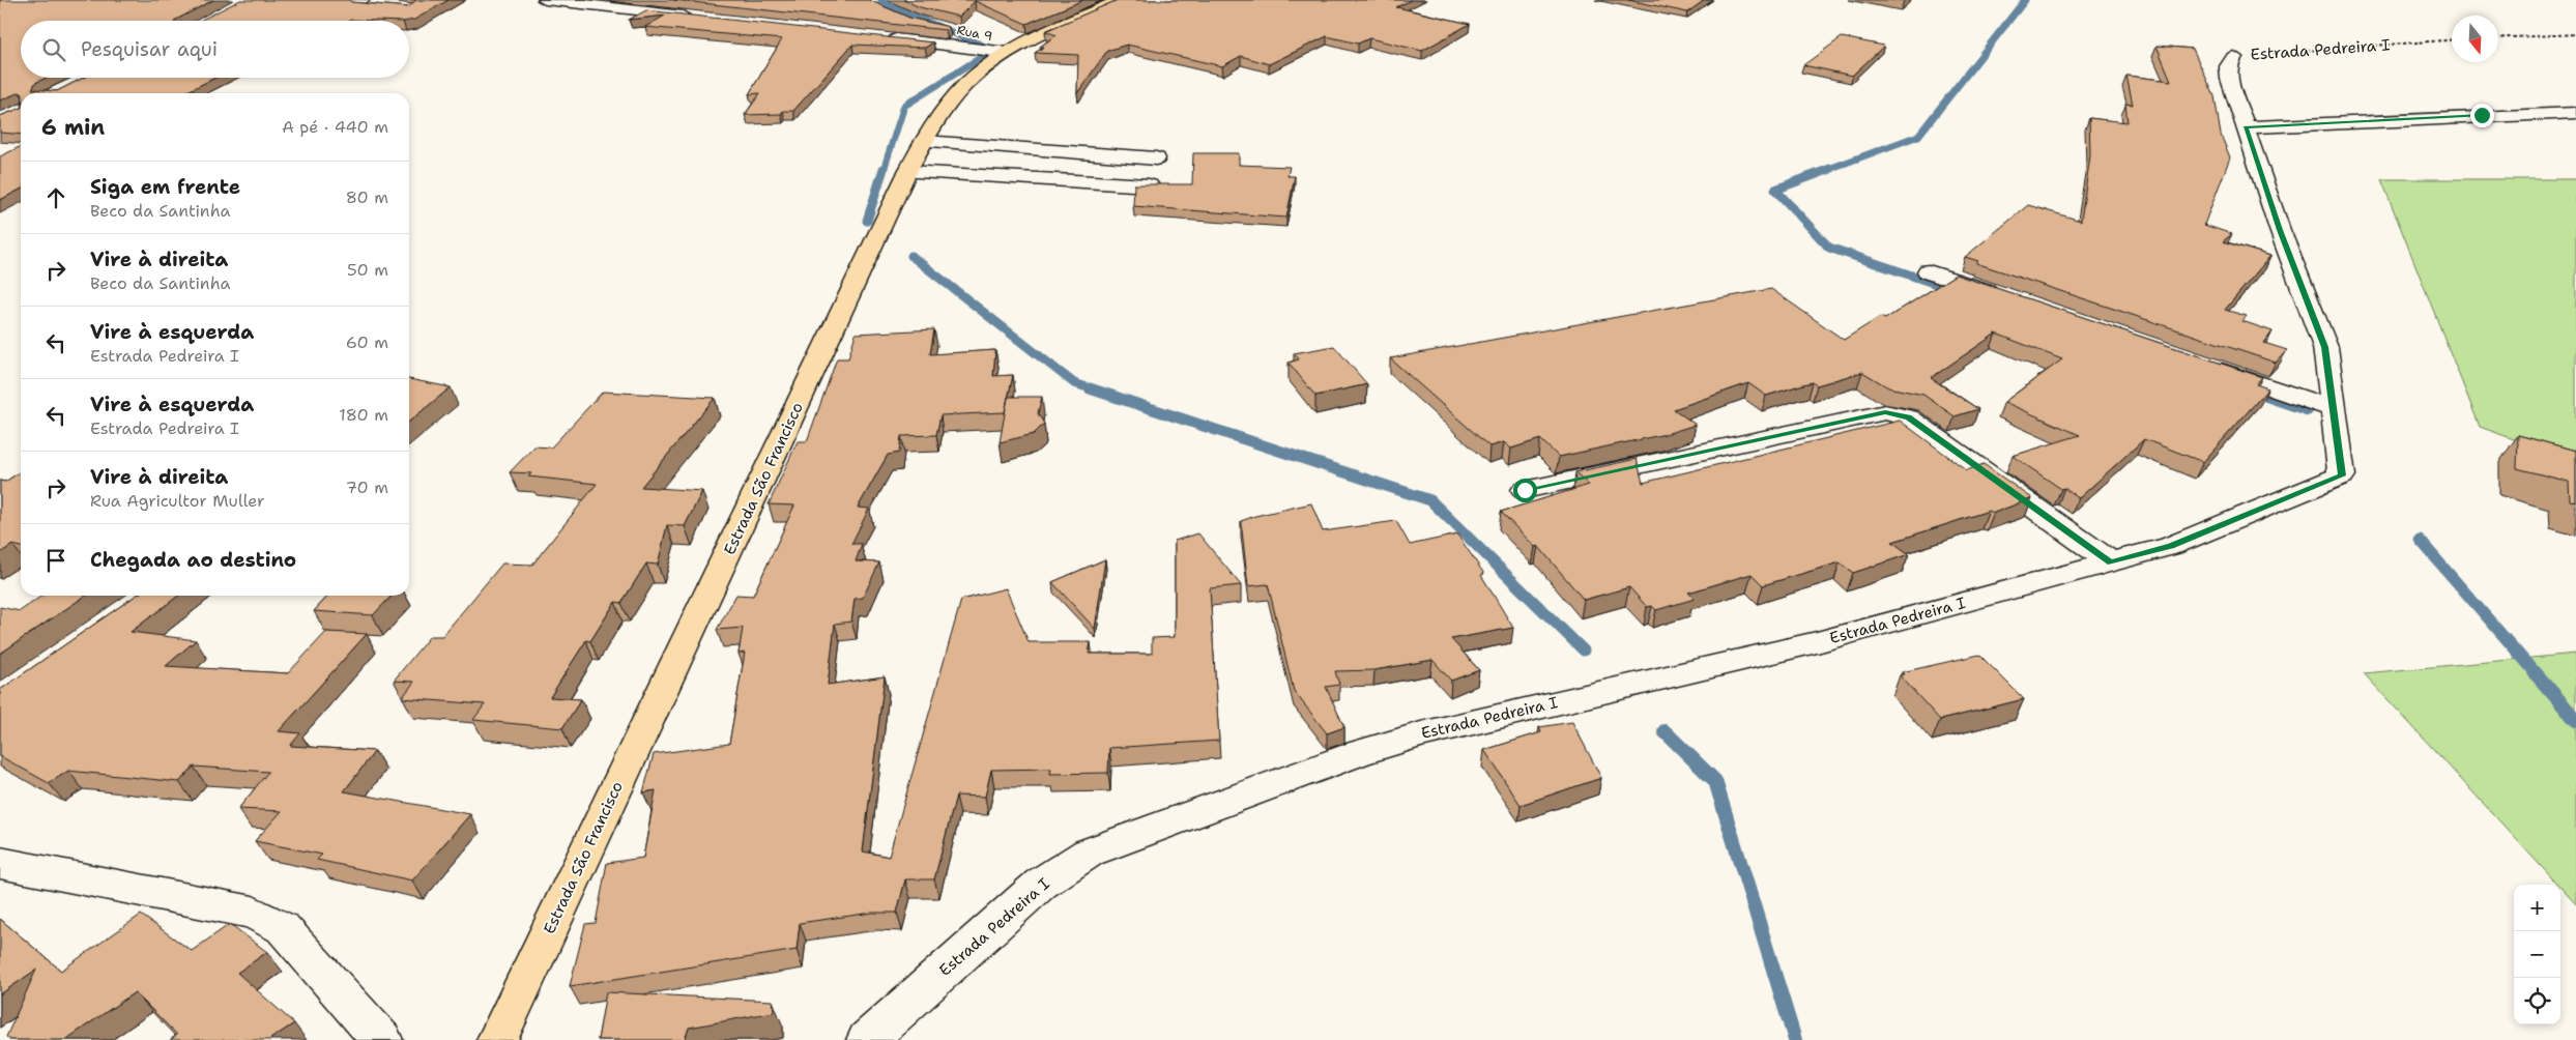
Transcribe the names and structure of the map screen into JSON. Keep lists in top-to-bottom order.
{
  "streets": {
    "main road": ["Estrada São Francisco"],
    "street": ["Rua 9", "Estrada Pedreira I"]
  },
  "crossings": [
    ["Rua 9", "Estrada São Francisco"]
  ],
  "north": "bottom",
  "page": {
    "search": "Pesquisar aqui",
    "heading": ["6 min", "A pé · 440 m"],
    "list": [
      ["Siga em frente", "Beco da Santinha", "80 m"],
      ["Vire à direita", "Beco da Santinha", "50 m"],
      ["Vire à esquerda", "Estrada Pedreira I", "60 m"],
      ["Vire à esquerda", "Estrada Pedreira I", "180 m"],
      ["Vire à direita", "Rua Agricultor Muller", "70 m"],
      "Chegada ao destino"
    ],
    "map_buttons": ["+", "−"]
  }
}
